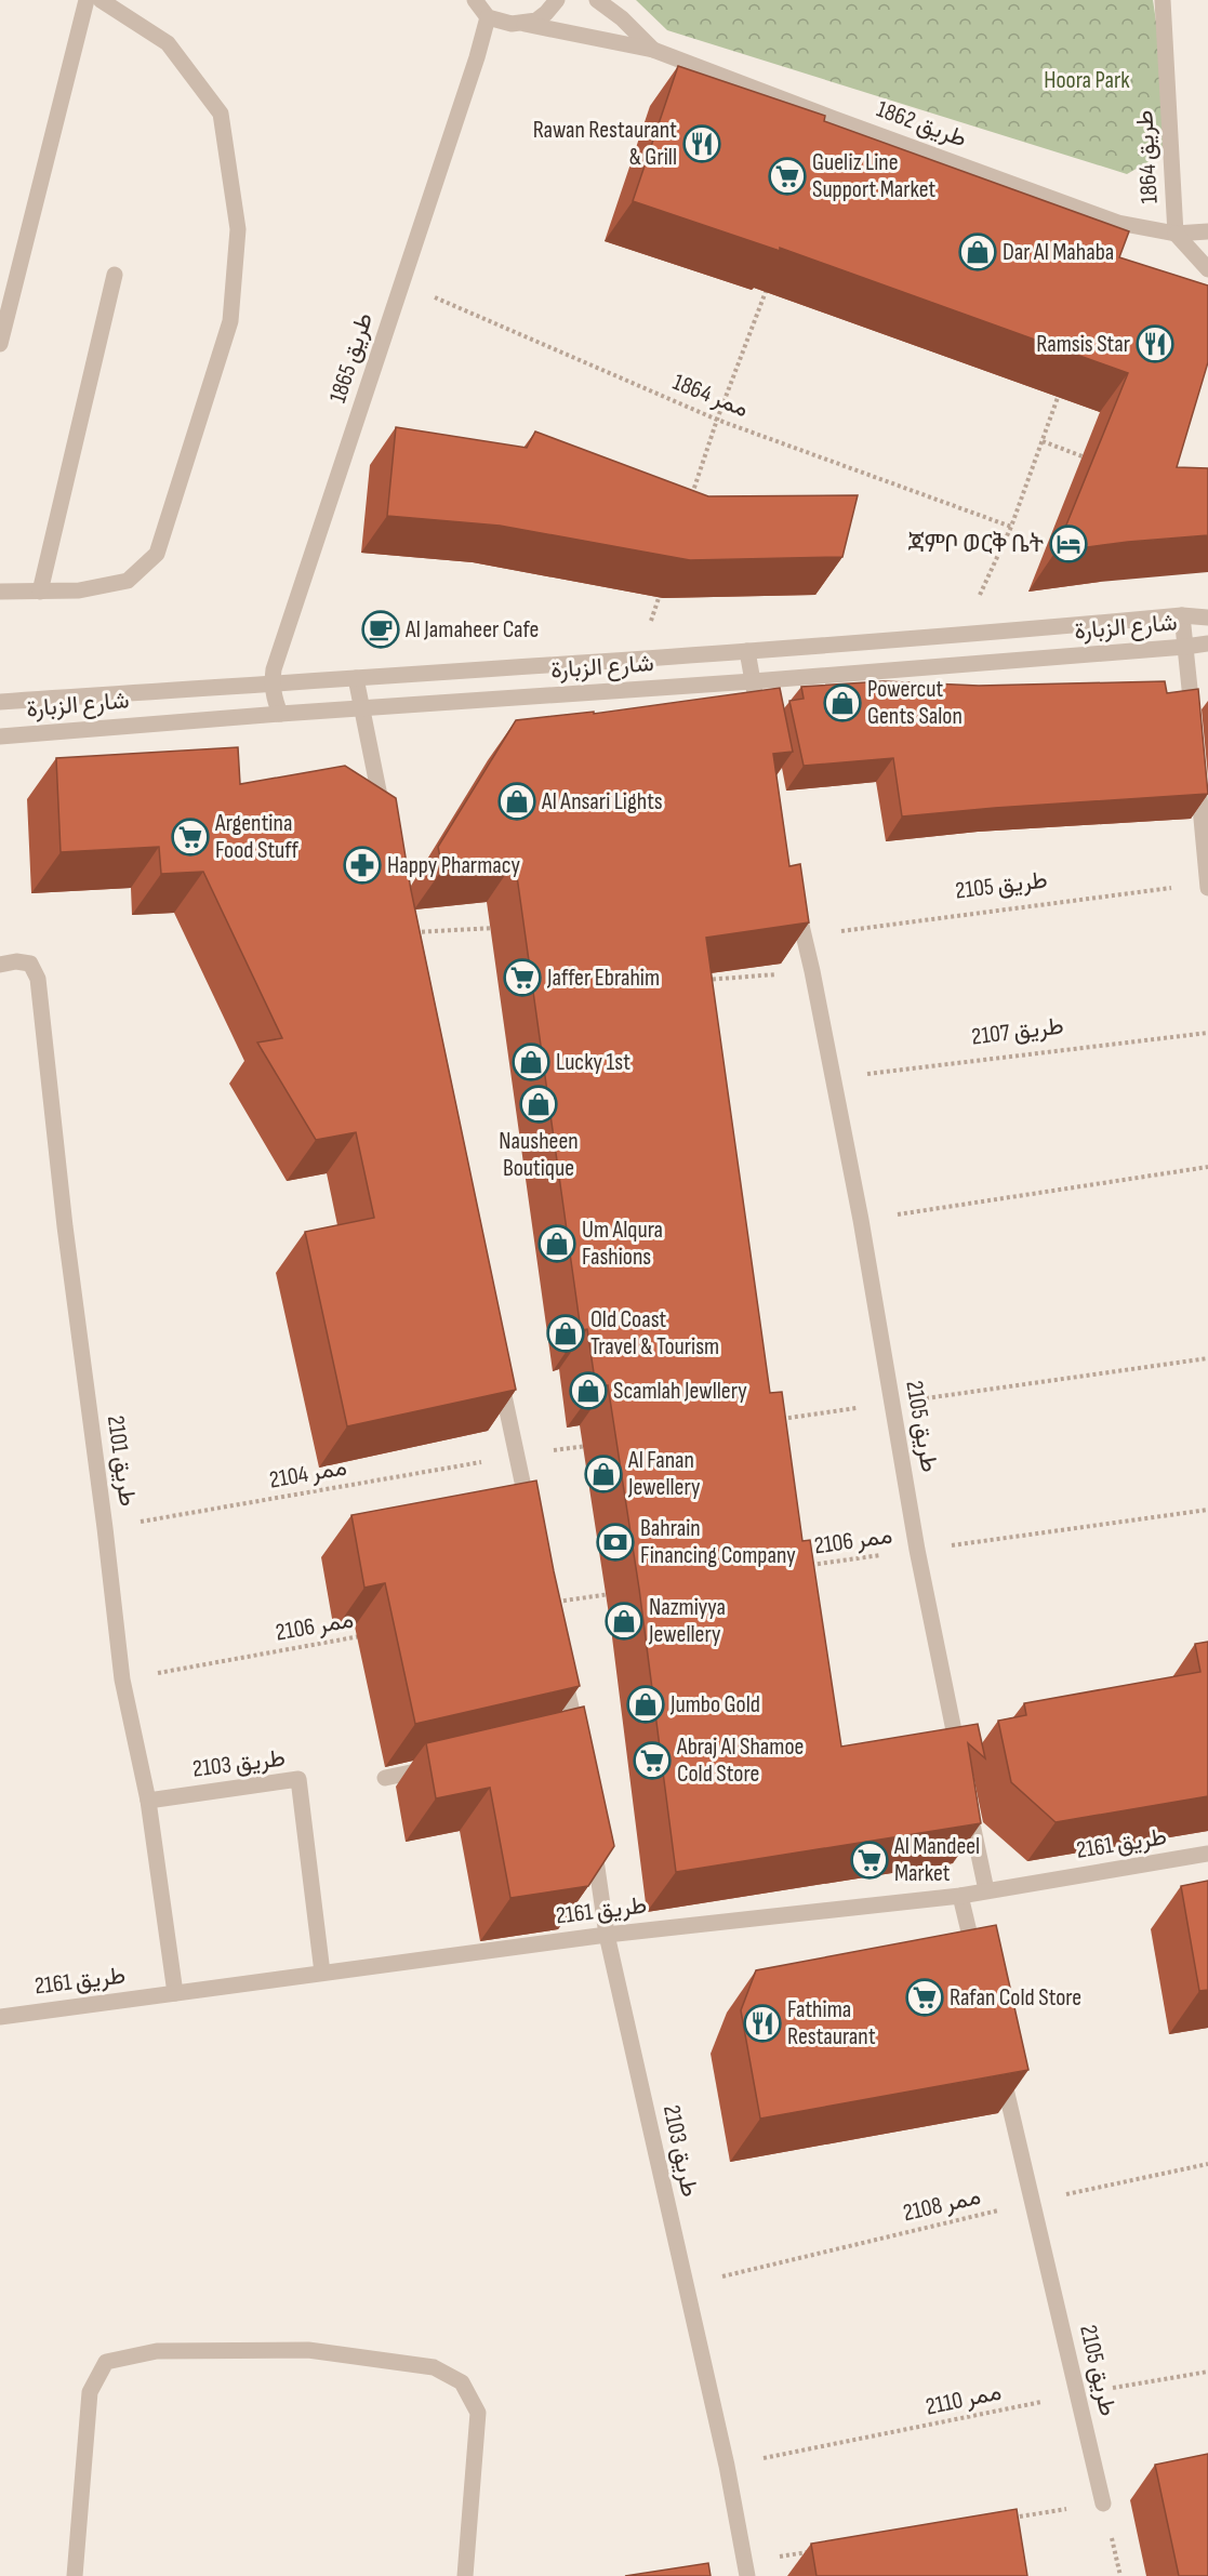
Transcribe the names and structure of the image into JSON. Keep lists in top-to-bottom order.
{
  "streets": {
    "street": [
      "طريق 1862",
      "طريق 1864",
      "طريق 1865",
      "شارع الزبارة",
      "طريق 2105",
      "طريق 2101",
      "طريق 2103",
      "طريق 2161"
    ],
    "path": [
      "ممر 1864",
      "طريق 2107",
      "ممر 2104",
      "ممر 2106",
      "ممر 2108",
      "ممر 2110"
    ]
  },
  "crossings": [
    ["طريق 1862", "طريق 1864"],
    ["طريق 1862", "طريق 1865"],
    ["طريق 1865", "ممر 1864"],
    ["طريق 1865", "شارع الزبارة"],
    ["طريق 2105", "طريق 2107"],
    ["طريق 2105", "ممر 2106"],
    ["طريق 2105", "ممر 2108"],
    ["طريق 2105", "ممر 2110"],
    ["طريق 2101", "ممر 2104"],
    ["طريق 2101", "ممر 2106"],
    ["طريق 2101", "طريق 2103"],
    ["طريق 2101", "طريق 2161"],
    ["طريق 2103", "طريق 2161"],
    ["طريق 2103", "ممر 2108"],
    ["طريق 2103", "ممر 2110"]
  ],
  "parks": ["Hoora Park"],
  "places": {
    "restaurant": ["Rawan Restaurant & Grill", "Ramsis Star", "Fathima Restaurant"],
    "supermarket": [
      "Gueliz Line Support Market",
      "Argentina Food Stuff",
      "Jaffer Ebrahim",
      "Abraj Al Shamoe Cold Store",
      "Al Mandeel Market",
      "Rafan Cold Store"
    ],
    "shop": [
      "Dar Al Mahaba",
      "Powercut Gents Salon",
      "Al Ansari Lights",
      "Lucky 1st",
      "Nausheen Boutique",
      "Um Alqura Fashions",
      "Old Coast Travel & Tourism",
      "Scamlah Jewllery",
      "Al Fanan Jewellery",
      "Nazmiyya Jewellery",
      "Jumbo Gold"
    ],
    "hotel": ["ጃምቦ ወርቅ ቤት"],
    "cafe": ["Al Jamaheer Cafe"],
    "pharmacy": ["Happy Pharmacy"],
    "bank": ["Bahrain Financing Company"]
  }
}
